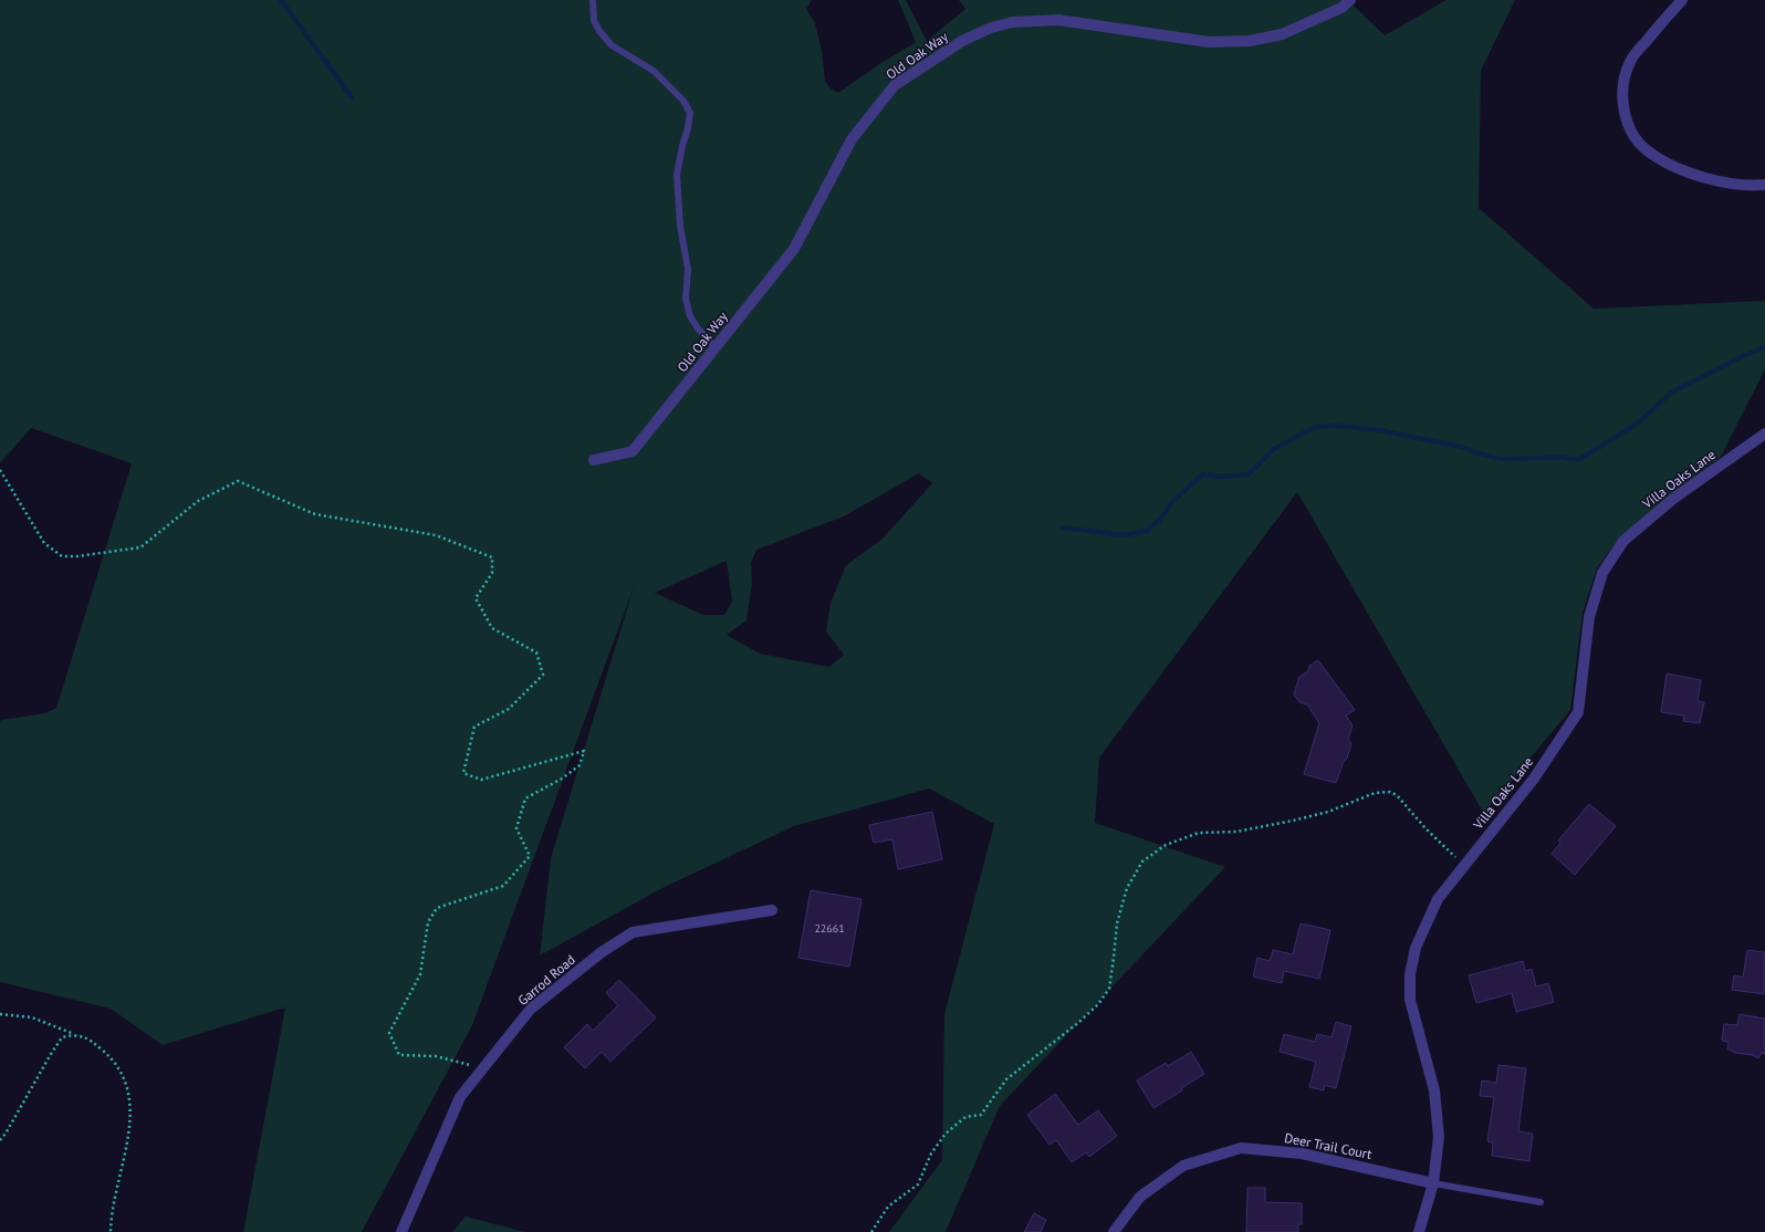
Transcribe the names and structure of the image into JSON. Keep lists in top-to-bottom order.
{
  "streets": {
    "street": [
      "Old Oak Way",
      "Villa Oaks Lane",
      "Garrod Road",
      "Deer Trail Court"
    ]
  },
  "crossings": [
    ["Villa Oaks Lane", "Deer Trail Court"]
  ],
  "house_numbers": ["22661"]
}
